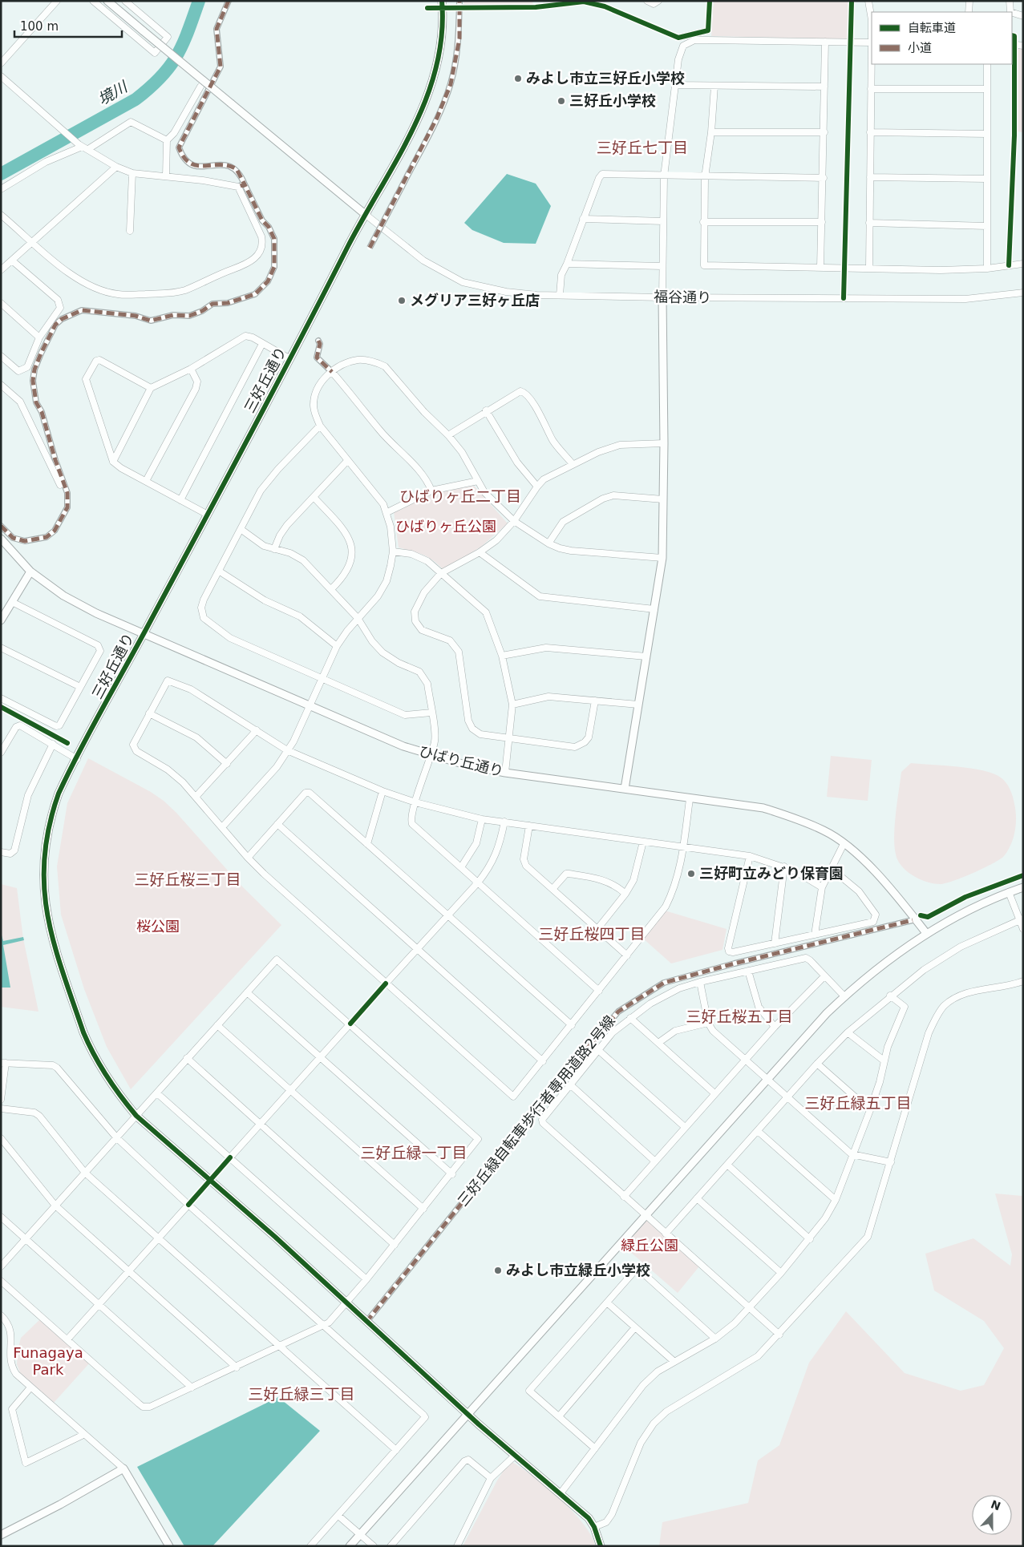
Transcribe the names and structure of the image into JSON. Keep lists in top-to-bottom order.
{
  "streets": {
    "street": [
      "福谷通り",
      "三好丘通り",
      "ひばり丘通り",
      "三好丘緑自転車歩行者専用道路2号線"
    ]
  },
  "crossings": [
    ["福谷通り", "三好丘通り"],
    ["三好丘通り", "ひばり丘通り"],
    ["三好丘通り", "三好丘緑自転車歩行者専用道路2号線"]
  ],
  "districts": [
    "三好丘七丁目",
    "ひばりヶ丘二丁目",
    "三好丘桜三丁目",
    "三好丘桜四丁目",
    "三好丘桜五丁目",
    "三好丘緑五丁目",
    "三好丘緑一丁目",
    "三好丘緑三丁目"
  ],
  "water": ["境川"],
  "parks": [
    "ひばりヶ丘公園",
    "桜公園",
    "緑丘公園",
    "Funagaya Park"
  ],
  "places": [
    "みよし市立三好丘小学校",
    "三好丘小学校",
    "メグリア三好ヶ丘店",
    "三好町立みどり保育園",
    "みよし市立緑丘小学校"
  ],
  "legend": ["自転車道", "小道"],
  "scale_bar": "100 m",
  "north": "top"
}
